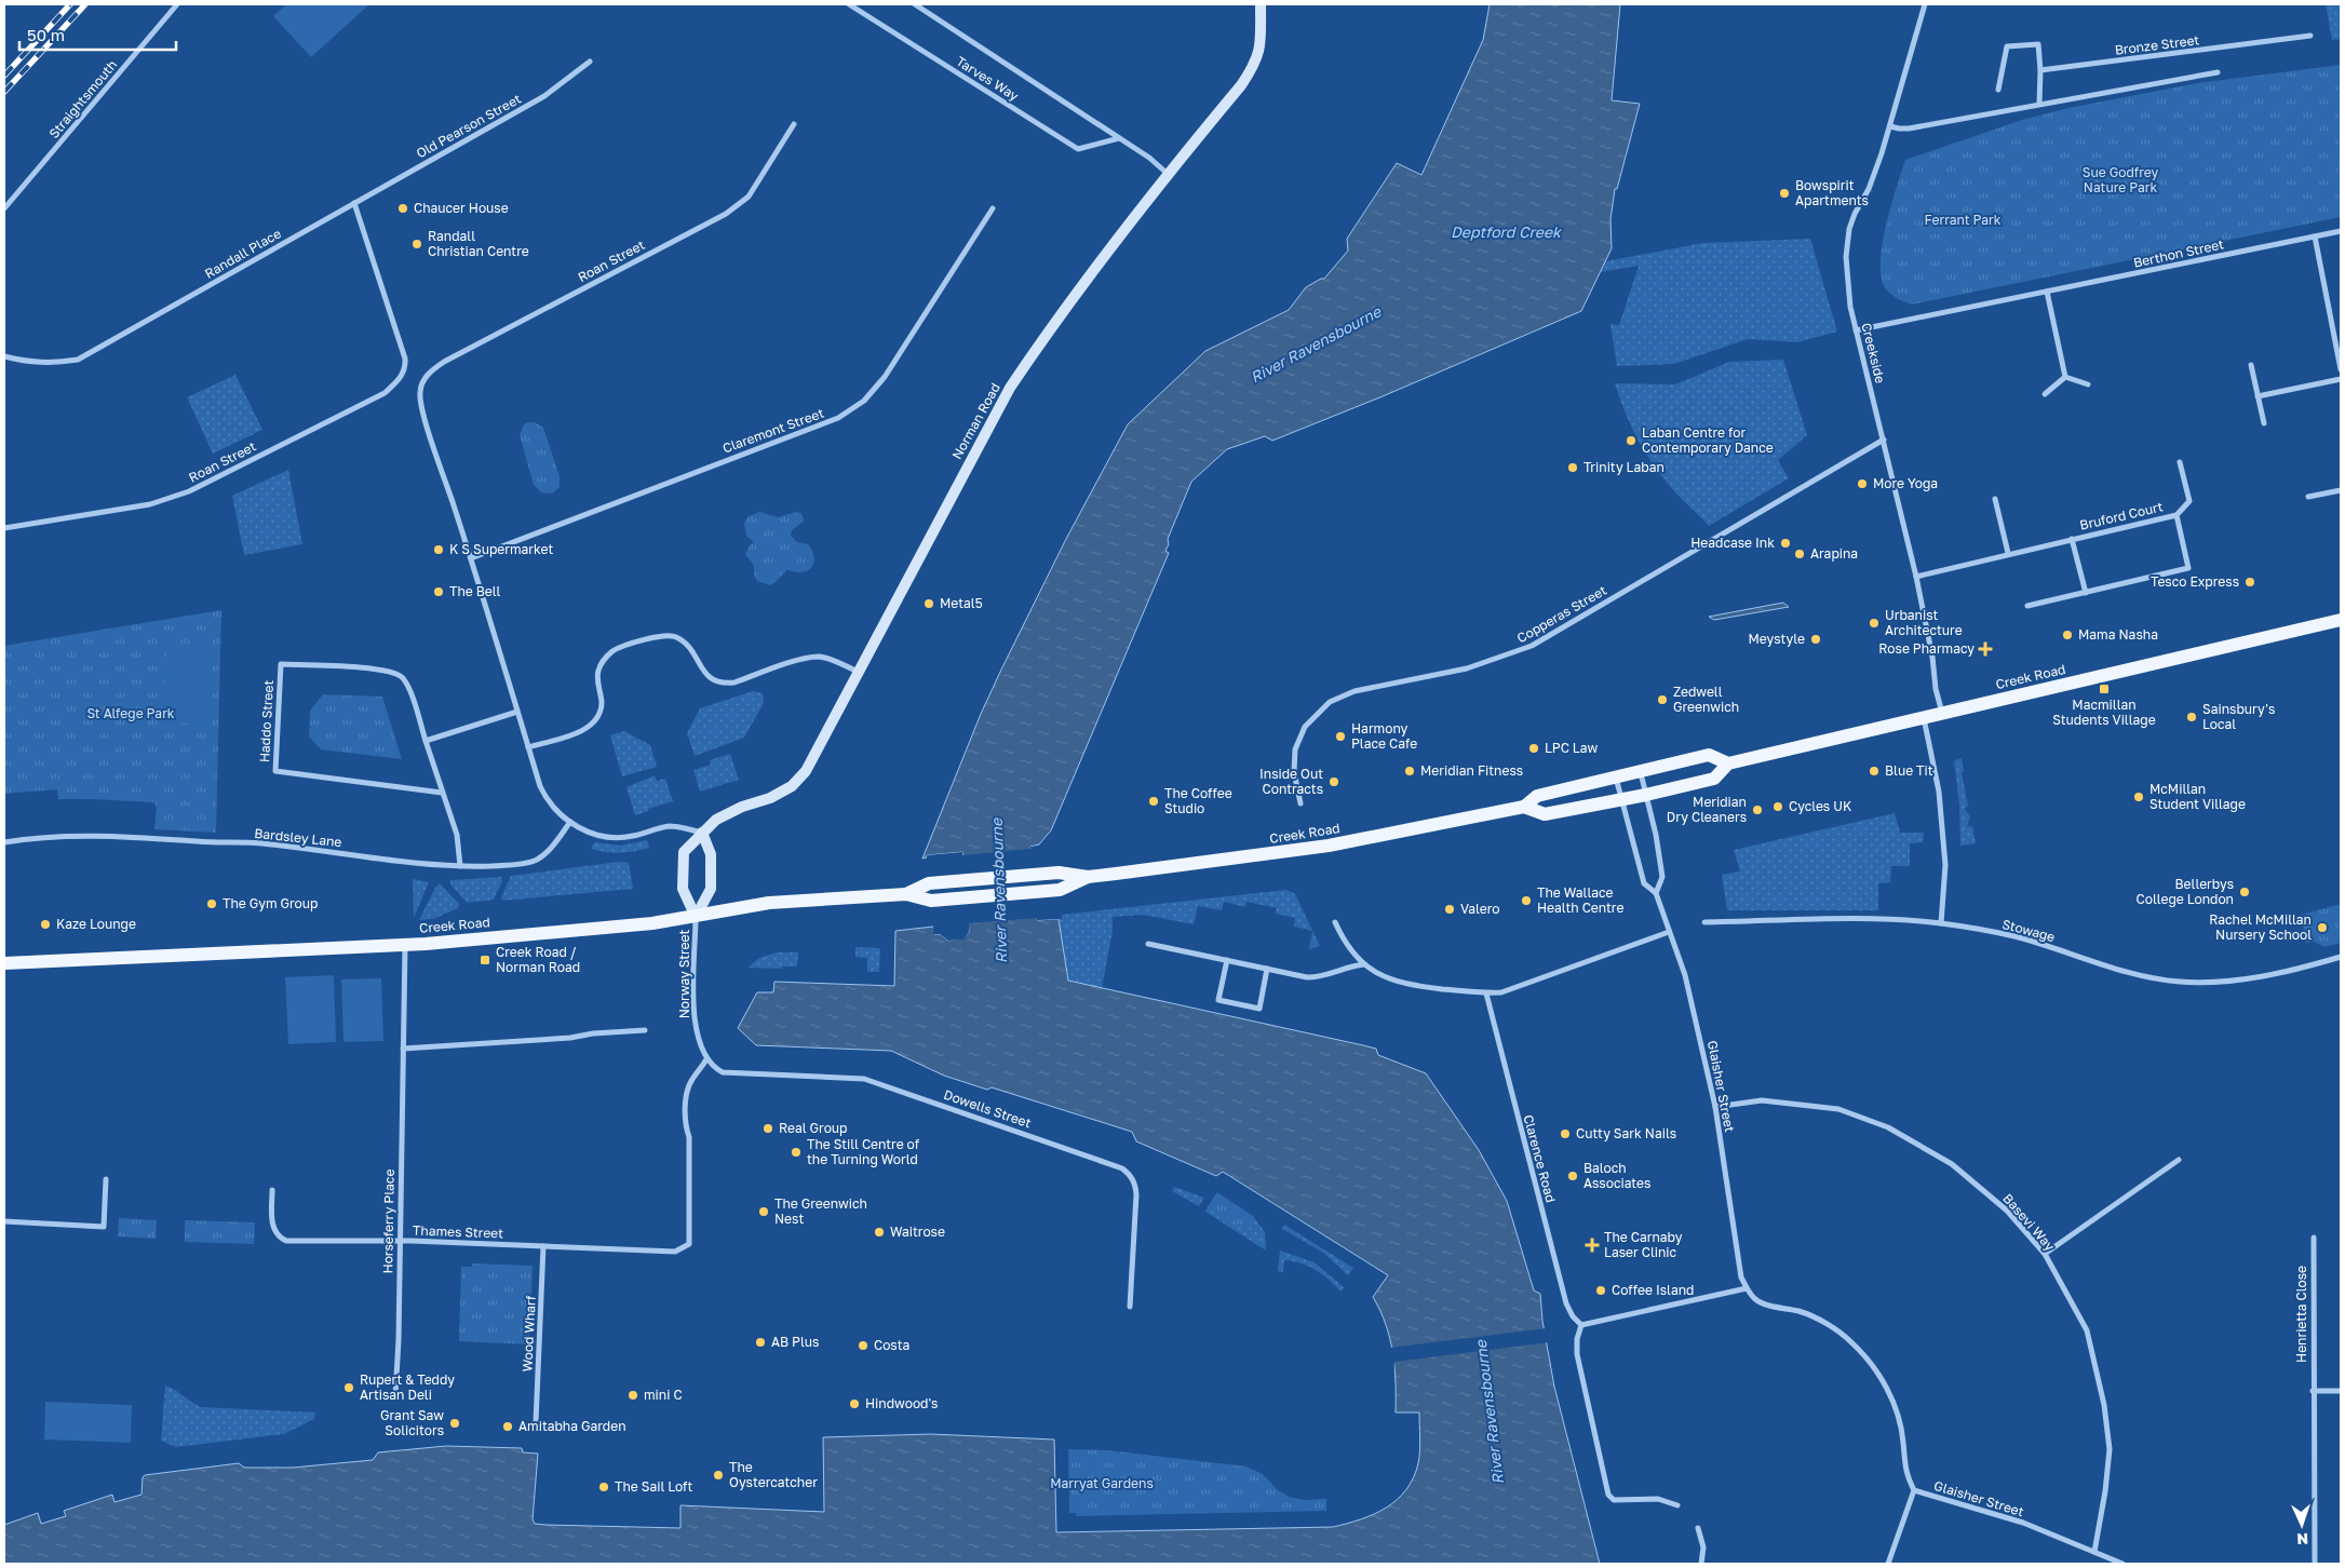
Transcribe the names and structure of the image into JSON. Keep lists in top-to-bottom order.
{
  "streets": {
    "main road": ["Norman Road", "Creek Road"],
    "street": [
      "Bronze Street",
      "Tarves Way",
      "Straightsmouth",
      "Old Pearson Street",
      "Randall Place",
      "Berthon Street",
      "Roan Street",
      "Creekside",
      "Claremont Street",
      "Bruford Court",
      "Copperas Street",
      "Haddo Street",
      "Bardsley Lane",
      "Stowage",
      "Norway Street",
      "Glaisher Street",
      "Dowells Street",
      "Clarence Road",
      "Horseferry Place",
      "Basevi Way",
      "Thames Street",
      "Henrietta Close",
      "Wood Wharf"
    ]
  },
  "crossings": [
    ["Tarves Way", "Norman Road"],
    ["Old Pearson Street", "Randall Place"],
    ["Old Pearson Street", "Roan Street"],
    ["Randall Place", "Roan Street"],
    ["Berthon Street", "Creekside"],
    ["Roan Street", "Claremont Street"],
    ["Creekside", "Bruford Court"],
    ["Creekside", "Copperas Street"],
    ["Creekside", "Creek Road"],
    ["Norman Road", "Creek Road"],
    ["Norman Road", "Norway Street"],
    ["Creek Road", "Norway Street"],
    ["Creek Road", "Glaisher Street"],
    ["Creek Road", "Horseferry Place"],
    ["Haddo Street", "Bardsley Lane"],
    ["Norway Street", "Dowells Street"],
    ["Norway Street", "Thames Street"],
    ["Glaisher Street", "Basevi Way"],
    ["Dowells Street", "Thames Street"],
    ["Horseferry Place", "Thames Street"],
    ["Thames Street", "Wood Wharf"]
  ],
  "water": ["Deptford Creek", "River Ravensbourne"],
  "parks": [
    "Sue Godfrey Nature Park",
    "Ferrant Park",
    "St Alfege Park",
    "Marryat Gardens"
  ],
  "places": {
    "other": [
      "Bowspirit Apartments",
      "Chaucer House",
      "Randall Christian Centre",
      "Laban Centre for Contemporary Dance",
      "Trinity Laban",
      "More Yoga",
      "Headcase Ink",
      "K S Supermarket",
      "Arapina",
      "Tesco Express",
      "The Bell",
      "Metal5",
      "Urbanist Architecture",
      "Mama Nasha",
      "Meystyle",
      "Zedwell Greenwich",
      "Sainsbury's Local",
      "Harmony Place Cafe",
      "LPC Law",
      "Meridian Fitness",
      "Blue Tit",
      "Inside Out Contracts",
      "McMillan Student Village",
      "The Coffee Studio",
      "Cycles UK",
      "Meridian Dry Cleaners",
      "Bellerbys College London",
      "The Wallace Health Centre",
      "The Gym Group",
      "Valero",
      "Kaze Lounge",
      "Rachel McMillan Nursery School",
      "Real Group",
      "Cutty Sark Nails",
      "The Still Centre of the Turning World",
      "Baloch Associates",
      "The Greenwich Nest",
      "Waitrose",
      "Coffee Island",
      "AB Plus",
      "Costa",
      "Rupert & Teddy Artisan Deli",
      "mini C",
      "Hindwood's",
      "Grant Saw Solicitors",
      "Amitabha Garden",
      "The Oystercatcher",
      "The Sail Loft"
    ],
    "health": ["Rose Pharmacy", "The Carnaby Laser Clinic"],
    "transit": ["Macmillan Students Village", "Creek Road / Norman Road"]
  },
  "scale_bar": "50 m",
  "north": "bottom"
}
